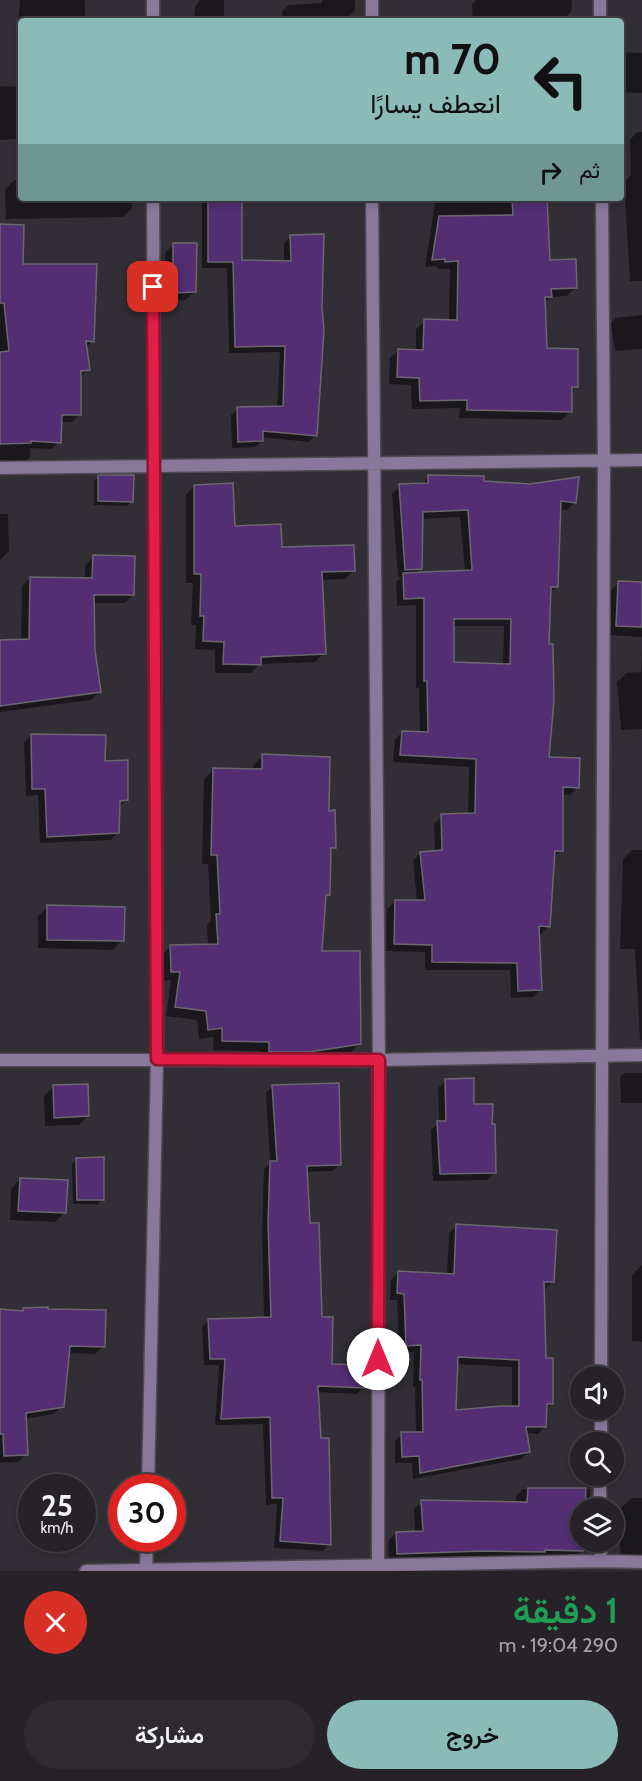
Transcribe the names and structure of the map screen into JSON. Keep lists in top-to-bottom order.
{
  "page": {
    "turn": ["70 m", "انعطف يسارًا"],
    "then": "ثم",
    "speed": "25 km/h",
    "limit": "30",
    "heading": ["1 دقيقة", "290 m · 19:04"],
    "buttons": ["خروج", "مشاركة"]
  }
}
